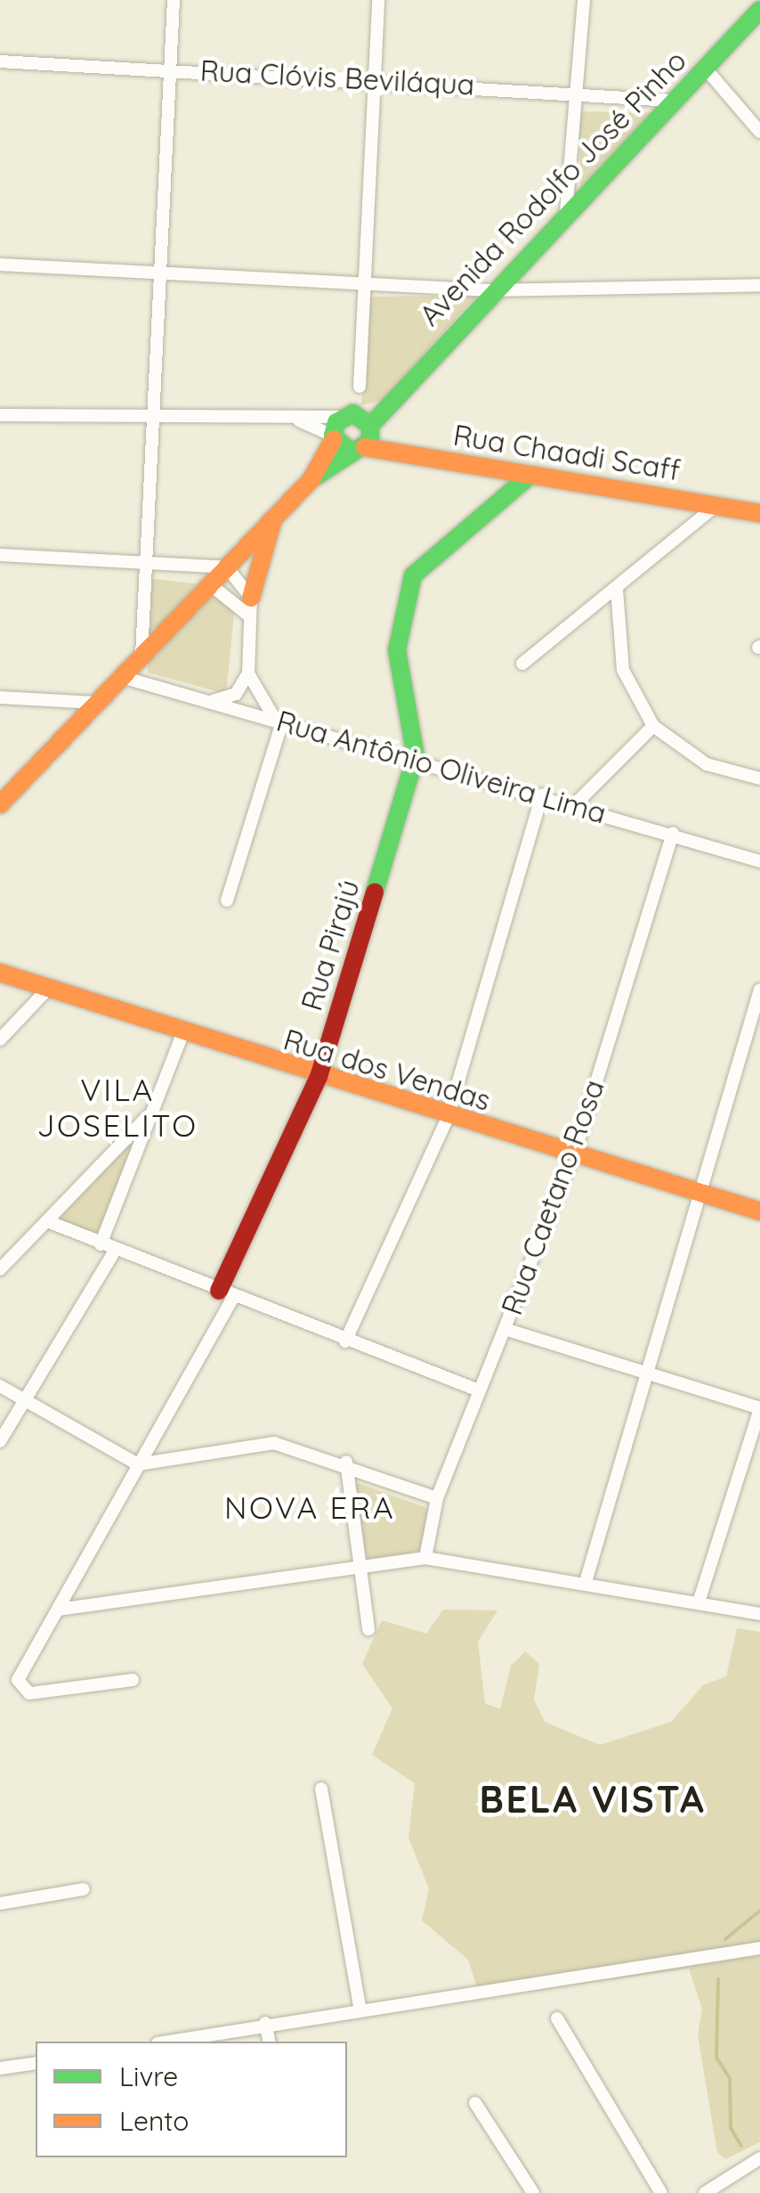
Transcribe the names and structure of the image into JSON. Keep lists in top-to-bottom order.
{
  "streets": {
    "street": [
      "Rua Clóvis Beviláqua",
      "Avenida Rodolfo José Pinho",
      "Rua Chaadi Scaff",
      "Rua Antônio Oliveira Lima",
      "Rua Pirajú",
      "Rua dos Vendas",
      "Rua Caetano Rosa"
    ]
  },
  "crossings": [
    ["Rua Clóvis Beviláqua", "Avenida Rodolfo José Pinho"],
    ["Avenida Rodolfo José Pinho", "Rua Chaadi Scaff"],
    ["Rua Antônio Oliveira Lima", "Rua Pirajú"],
    ["Rua Antônio Oliveira Lima", "Rua Caetano Rosa"],
    ["Rua Pirajú", "Rua dos Vendas"],
    ["Rua dos Vendas", "Rua Caetano Rosa"]
  ],
  "districts": ["VILA JOSELITO", "NOVA ERA", "BELA VISTA"],
  "legend": ["Livre", "Lento"]
}
